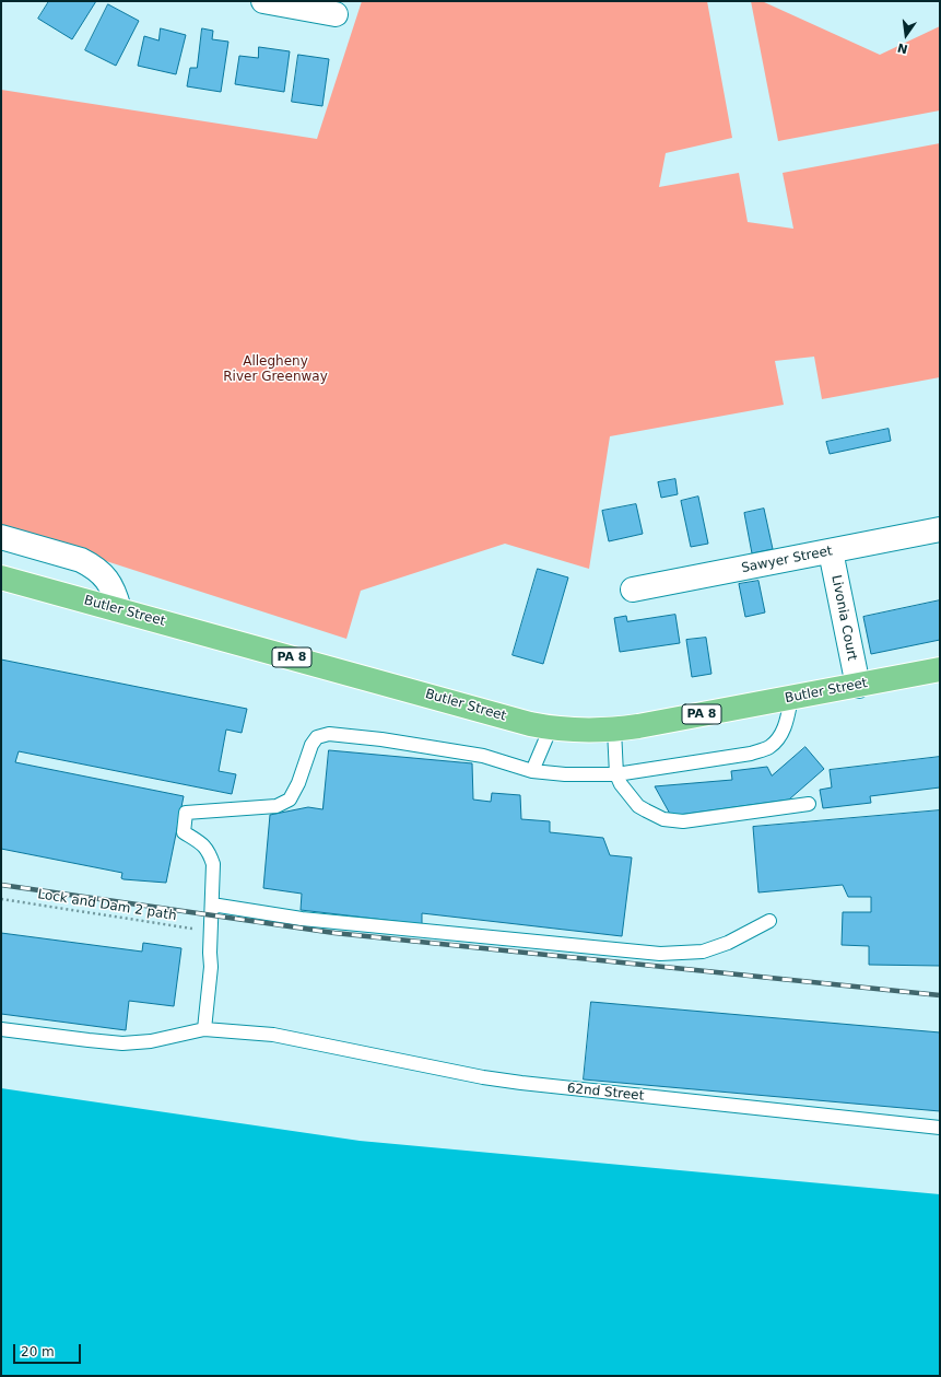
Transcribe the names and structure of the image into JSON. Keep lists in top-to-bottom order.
{
  "streets": {
    "highway": ["Butler Street", "PA 8"],
    "street": ["Sawyer Street", "Livonia Court"],
    "lane": ["62nd Street"],
    "path": ["Lock and Dam 2 path"]
  },
  "crossings": [
    ["Sawyer Street", "Livonia Court"],
    ["Butler Street", "Livonia Court"]
  ],
  "parks": ["Allegheny River Greenway"],
  "scale_bar": "20 m",
  "north": "bottom"
}
